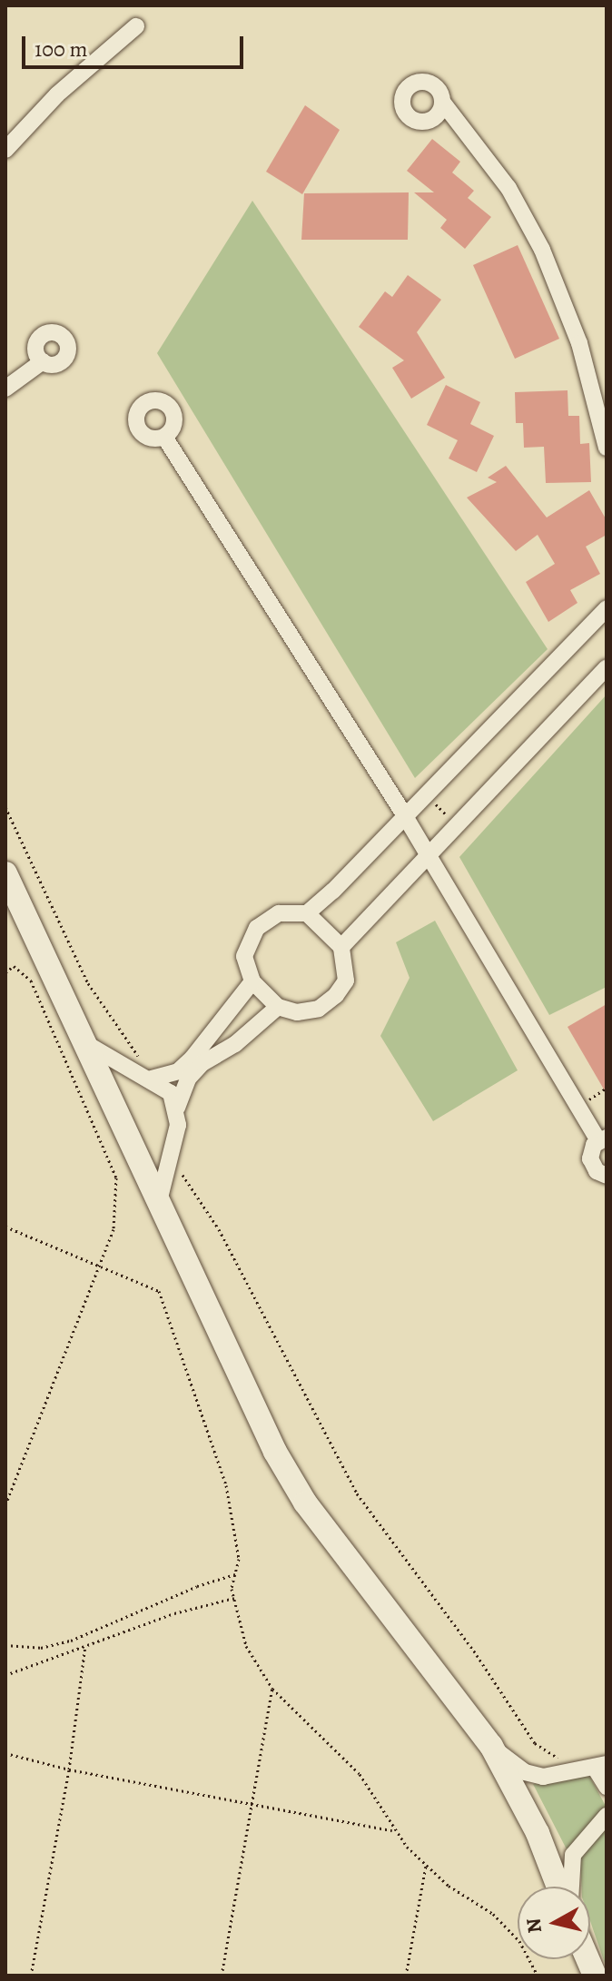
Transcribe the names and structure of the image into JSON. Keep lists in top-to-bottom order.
{
  "scale_bar": "100 m",
  "north": "left"
}
